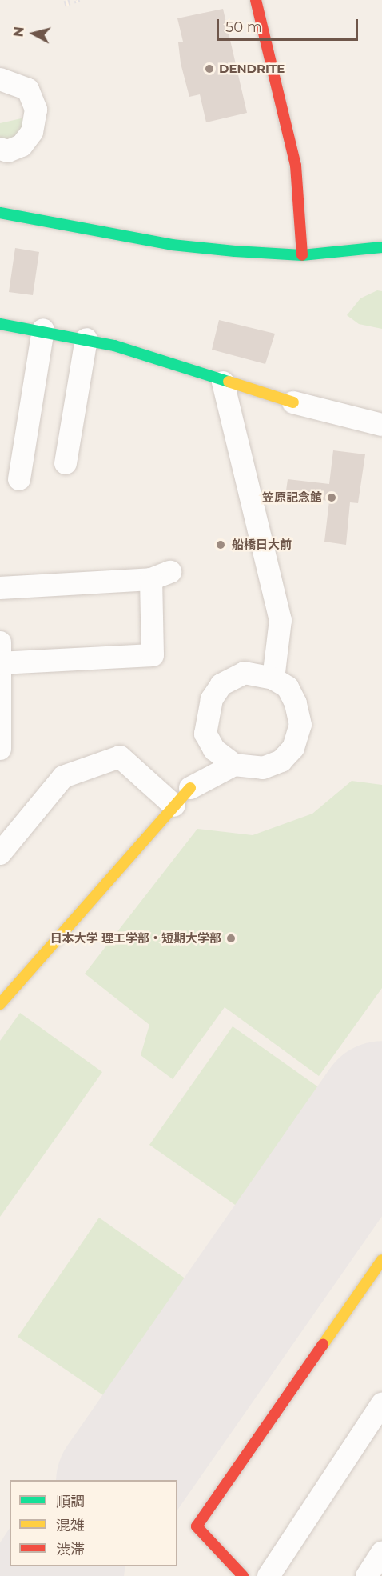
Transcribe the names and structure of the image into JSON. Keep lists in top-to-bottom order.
{
  "places": [
    "DENDRITE",
    "笠原記念館",
    "船橋日大前",
    "日本大学 理工学部・短期大学部"
  ],
  "legend": ["順調", "混雑", "渋滞"],
  "scale_bar": "50 m",
  "north": "left"
}
